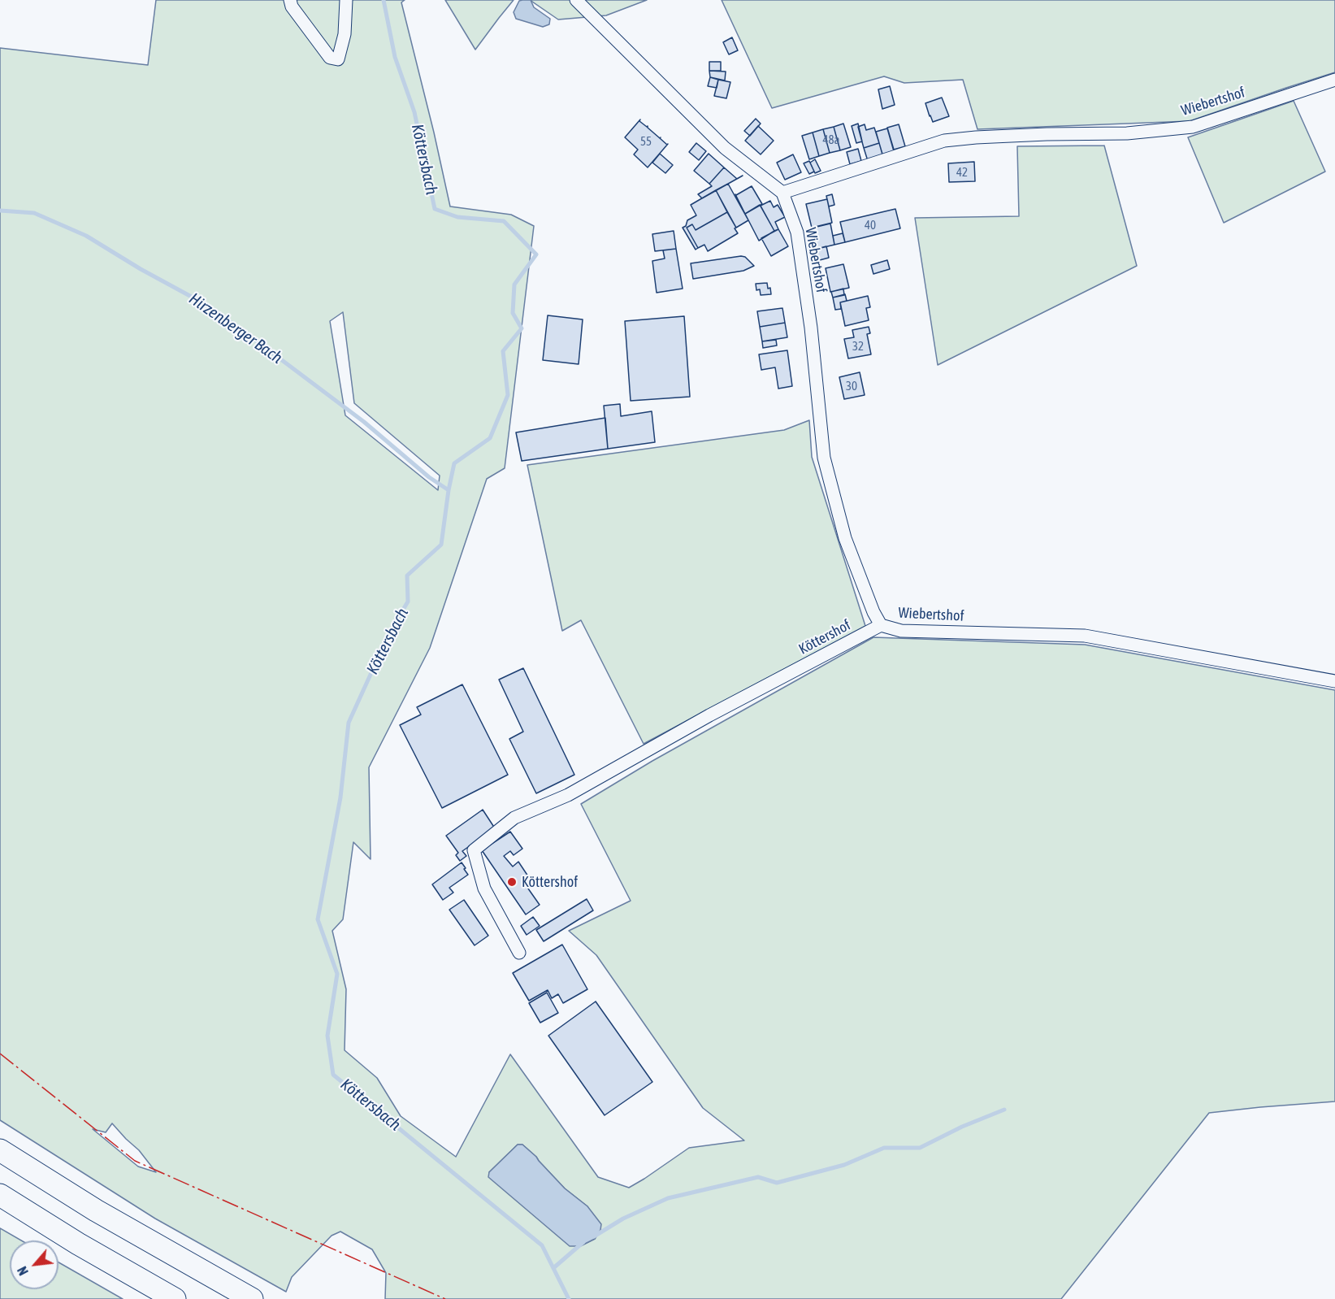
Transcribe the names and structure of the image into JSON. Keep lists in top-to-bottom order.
{
  "streets": {
    "street": ["Wiebertshof", "Köttershof"]
  },
  "crossings": [
    ["Wiebertshof", "Köttershof"]
  ],
  "water": ["Köttersbach", "Hirzenberger Bach"],
  "places": ["Köttershof"],
  "house_numbers": [
    "48a",
    "55",
    "42",
    "40",
    "32",
    "30"
  ],
  "north": "bottom left"
}
